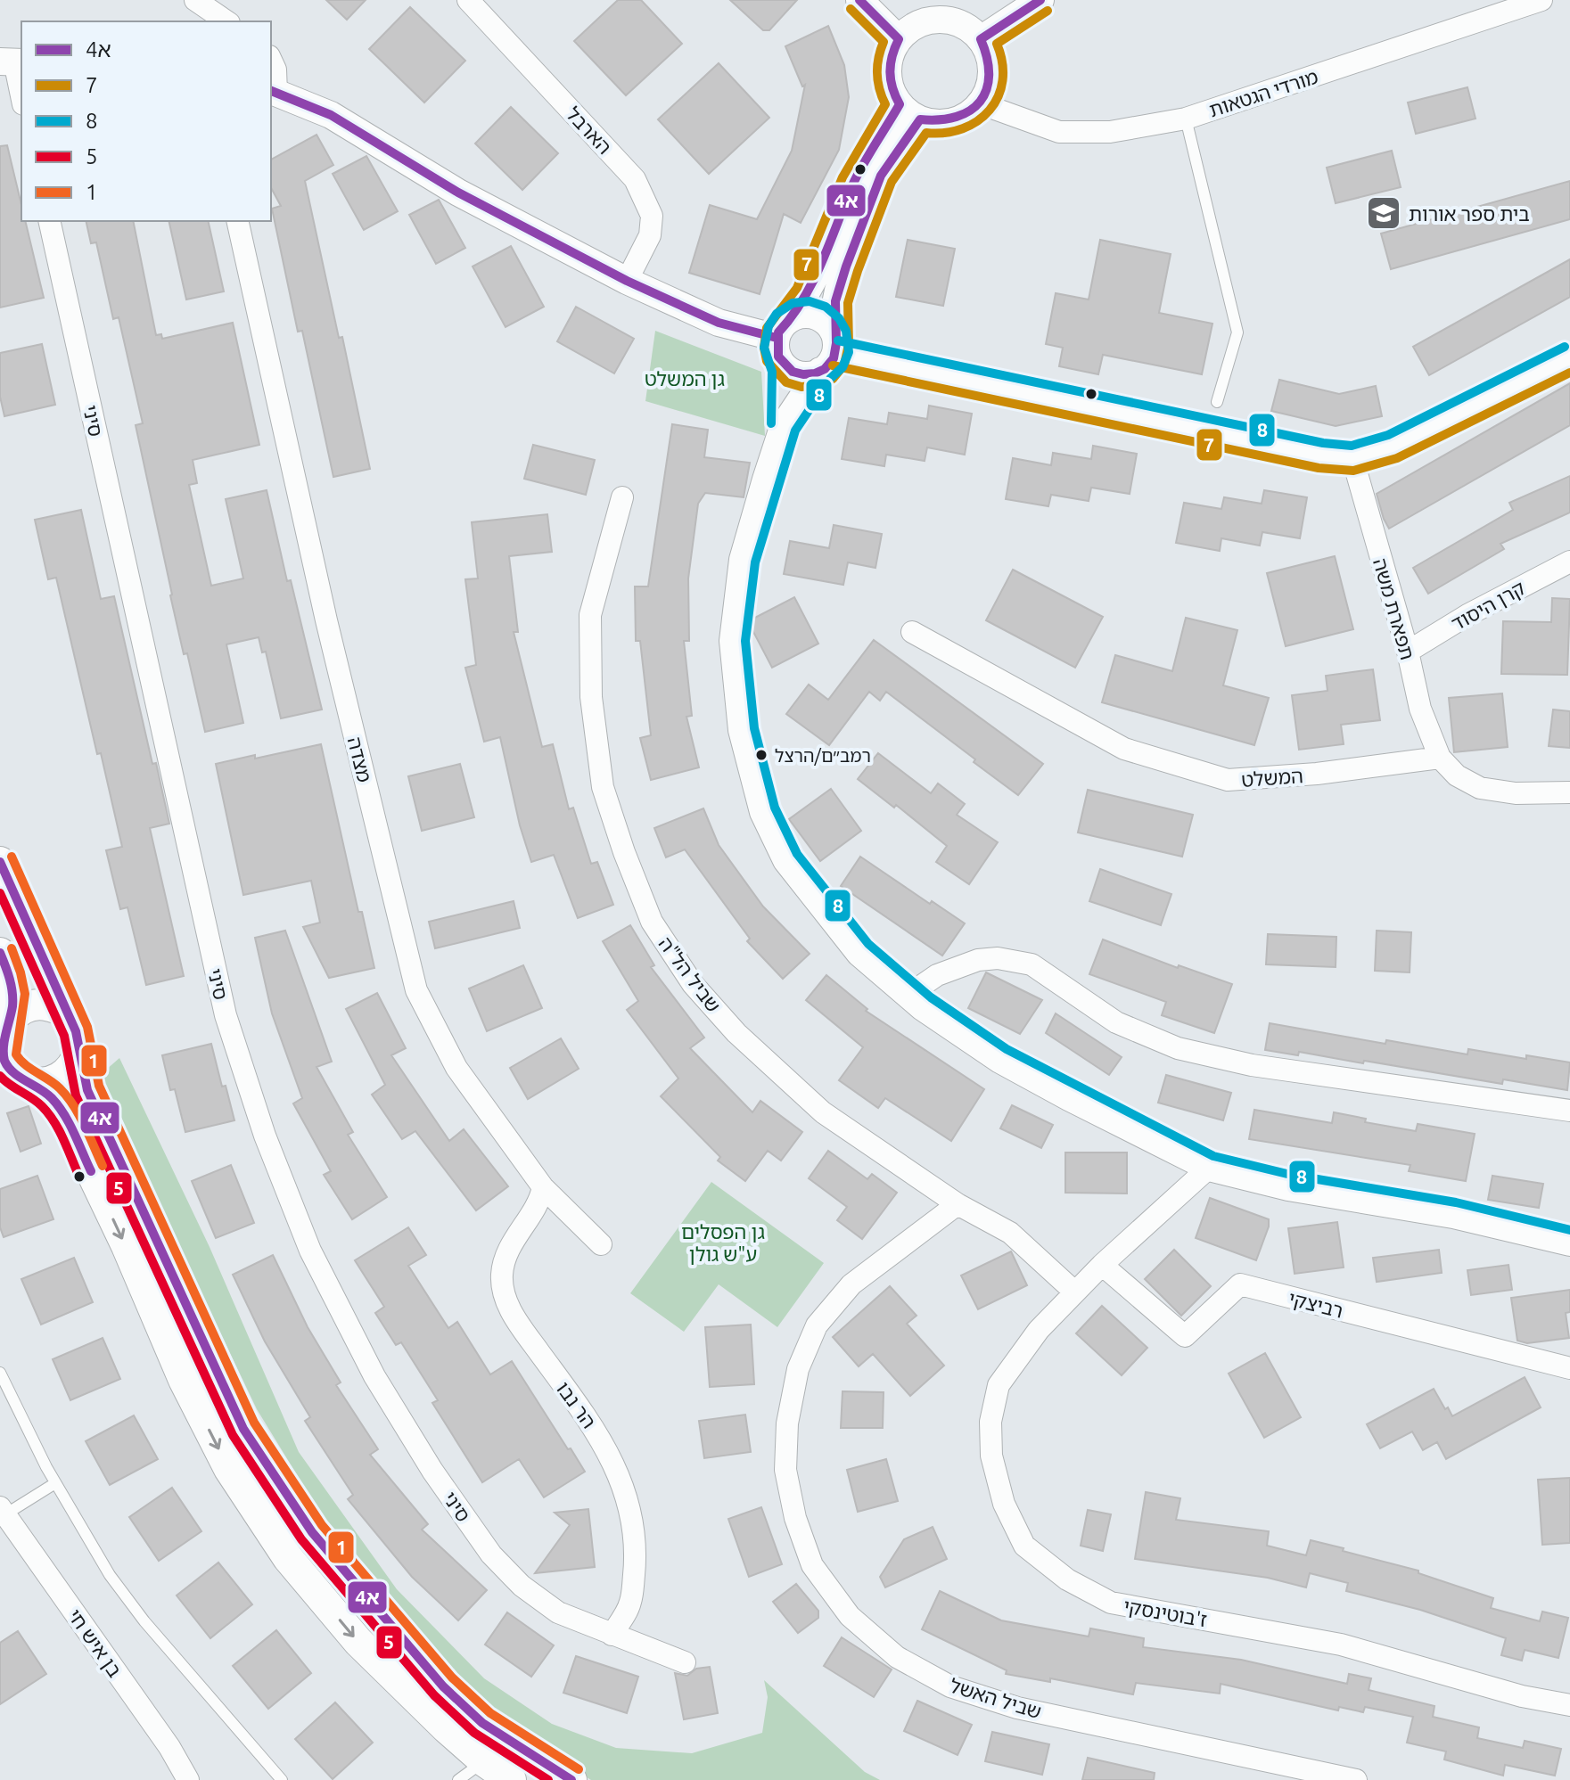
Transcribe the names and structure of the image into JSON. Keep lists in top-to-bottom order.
{
  "streets": {
    "street": [
      "מורדי הגטאות",
      "הארבל",
      "סיני",
      "קרן היסוד",
      "תפארת משה",
      "מצדה",
      "המשלט",
      "שביל הל\"ה",
      "רביצקי",
      "הר נבו",
      "ז'בוטינסקי",
      "בן איש חי",
      "שביל האשל"
    ]
  },
  "crossings": [
    ["סיני", "הר נבו"],
    ["קרן היסוד", "תפארת משה"],
    ["תפארת משה", "המשלט"],
    ["מצדה", "הר נבו"],
    ["שביל הל\"ה", "ז'בוטינסקי"],
    ["שביל הל\"ה", "שביל האשל"],
    ["רביצקי", "ז'בוטינסקי"]
  ],
  "parks": ["גן המשלט", "גן הפסלים ע\"ש גולן"],
  "places": {
    "school or university": ["בית ספר אורות"],
    "other": ["רמב״ם/הרצל"]
  },
  "lines": [
    "transit line 4א",
    "transit line 7",
    "transit line 8",
    "transit line 1",
    "transit line 5"
  ],
  "legend": [
    "4א",
    "7",
    "8",
    "5",
    "1"
  ]
}
